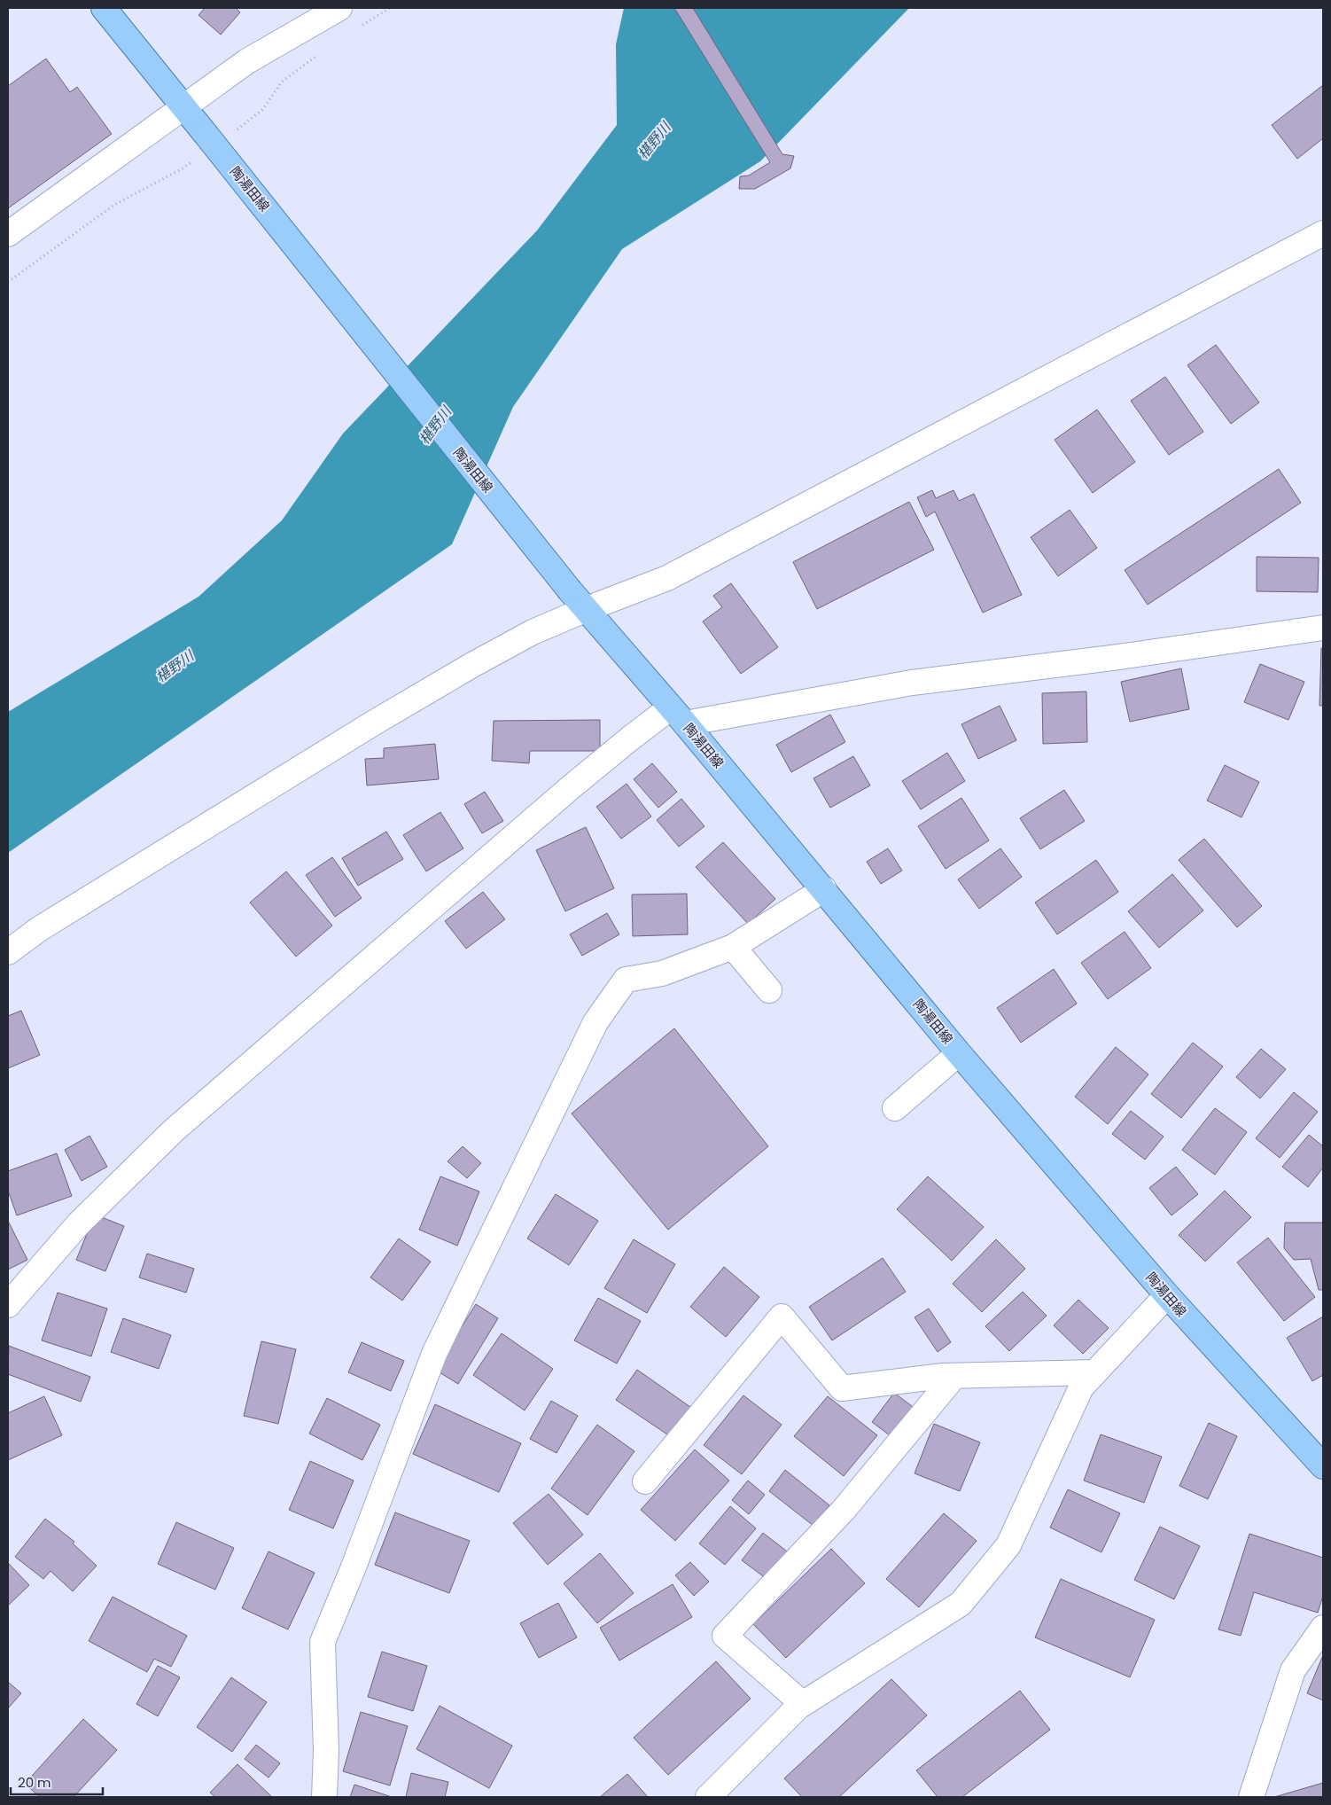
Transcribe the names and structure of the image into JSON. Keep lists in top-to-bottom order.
{
  "streets": {
    "main road": ["陶湯田線"]
  },
  "water": ["椹野川"],
  "scale_bar": "20 m"
}
